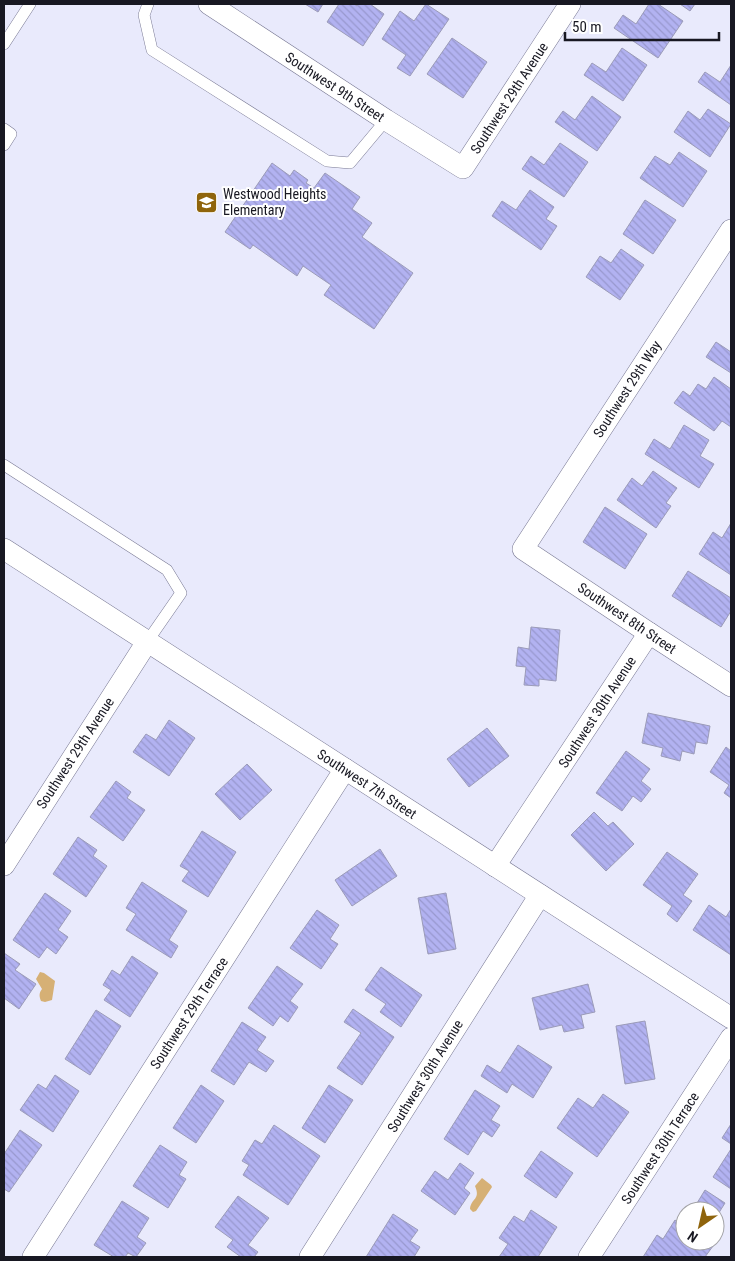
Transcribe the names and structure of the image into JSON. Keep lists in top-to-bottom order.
{
  "streets": {
    "street": [
      "Southwest 9th Street",
      "Southwest 29th Avenue",
      "Southwest 29th Way",
      "Southwest 8th Street",
      "Southwest 30th Avenue",
      "Southwest 7th Street",
      "Southwest 29th Terrace",
      "Southwest 30th Terrace"
    ]
  },
  "crossings": [
    ["Southwest 9th Street", "Southwest 29th Avenue"],
    ["Southwest 29th Avenue", "Southwest 7th Street"],
    ["Southwest 29th Way", "Southwest 8th Street"],
    ["Southwest 8th Street", "Southwest 30th Avenue"],
    ["Southwest 30th Avenue", "Southwest 7th Street"],
    ["Southwest 7th Street", "Southwest 29th Terrace"]
  ],
  "places": {
    "school or university": ["Westwood Heights Elementary"]
  },
  "scale_bar": "50 m",
  "north": "bottom left"
}
